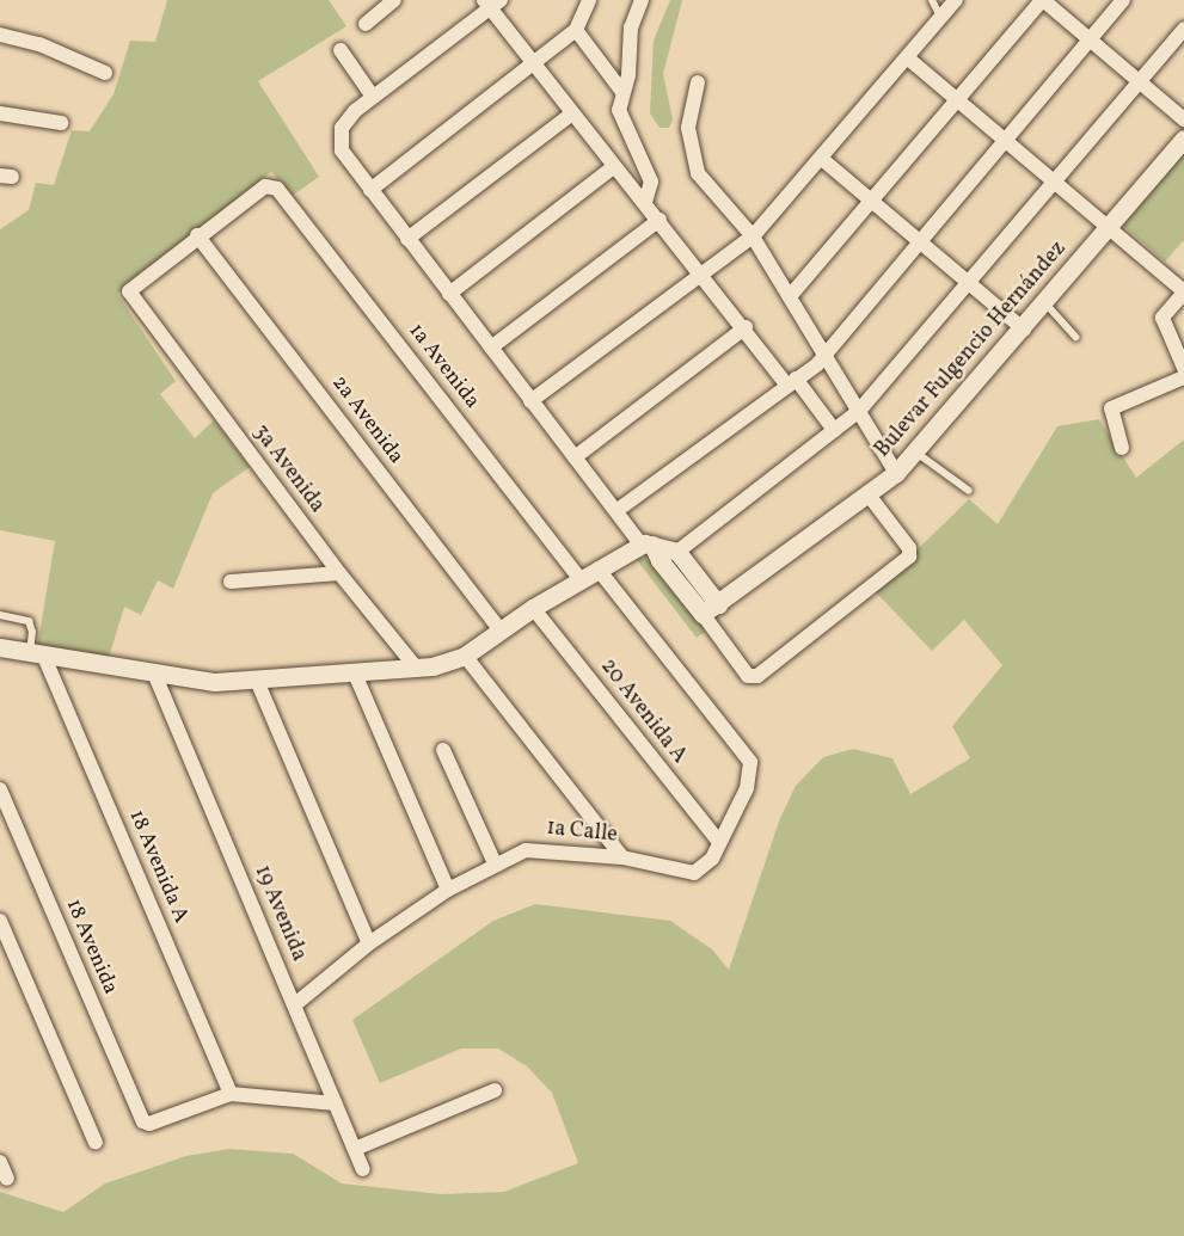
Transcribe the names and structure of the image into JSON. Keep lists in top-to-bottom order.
{
  "streets": {
    "street": [
      "Bulevar Fulgencio Hernández",
      "1a Avenida",
      "2a Avenida",
      "3a Avenida",
      "20 Avenida A",
      "1a Calle",
      "18 Avenida A",
      "19 Avenida",
      "18 Avenida"
    ]
  },
  "crossings": [
    ["1a Avenida", "2a Avenida"],
    ["1a Avenida", "3a Avenida"],
    ["2a Avenida", "3a Avenida"],
    ["20 Avenida A", "1a Calle"],
    ["1a Calle", "19 Avenida"],
    ["18 Avenida A", "18 Avenida"]
  ]
}
